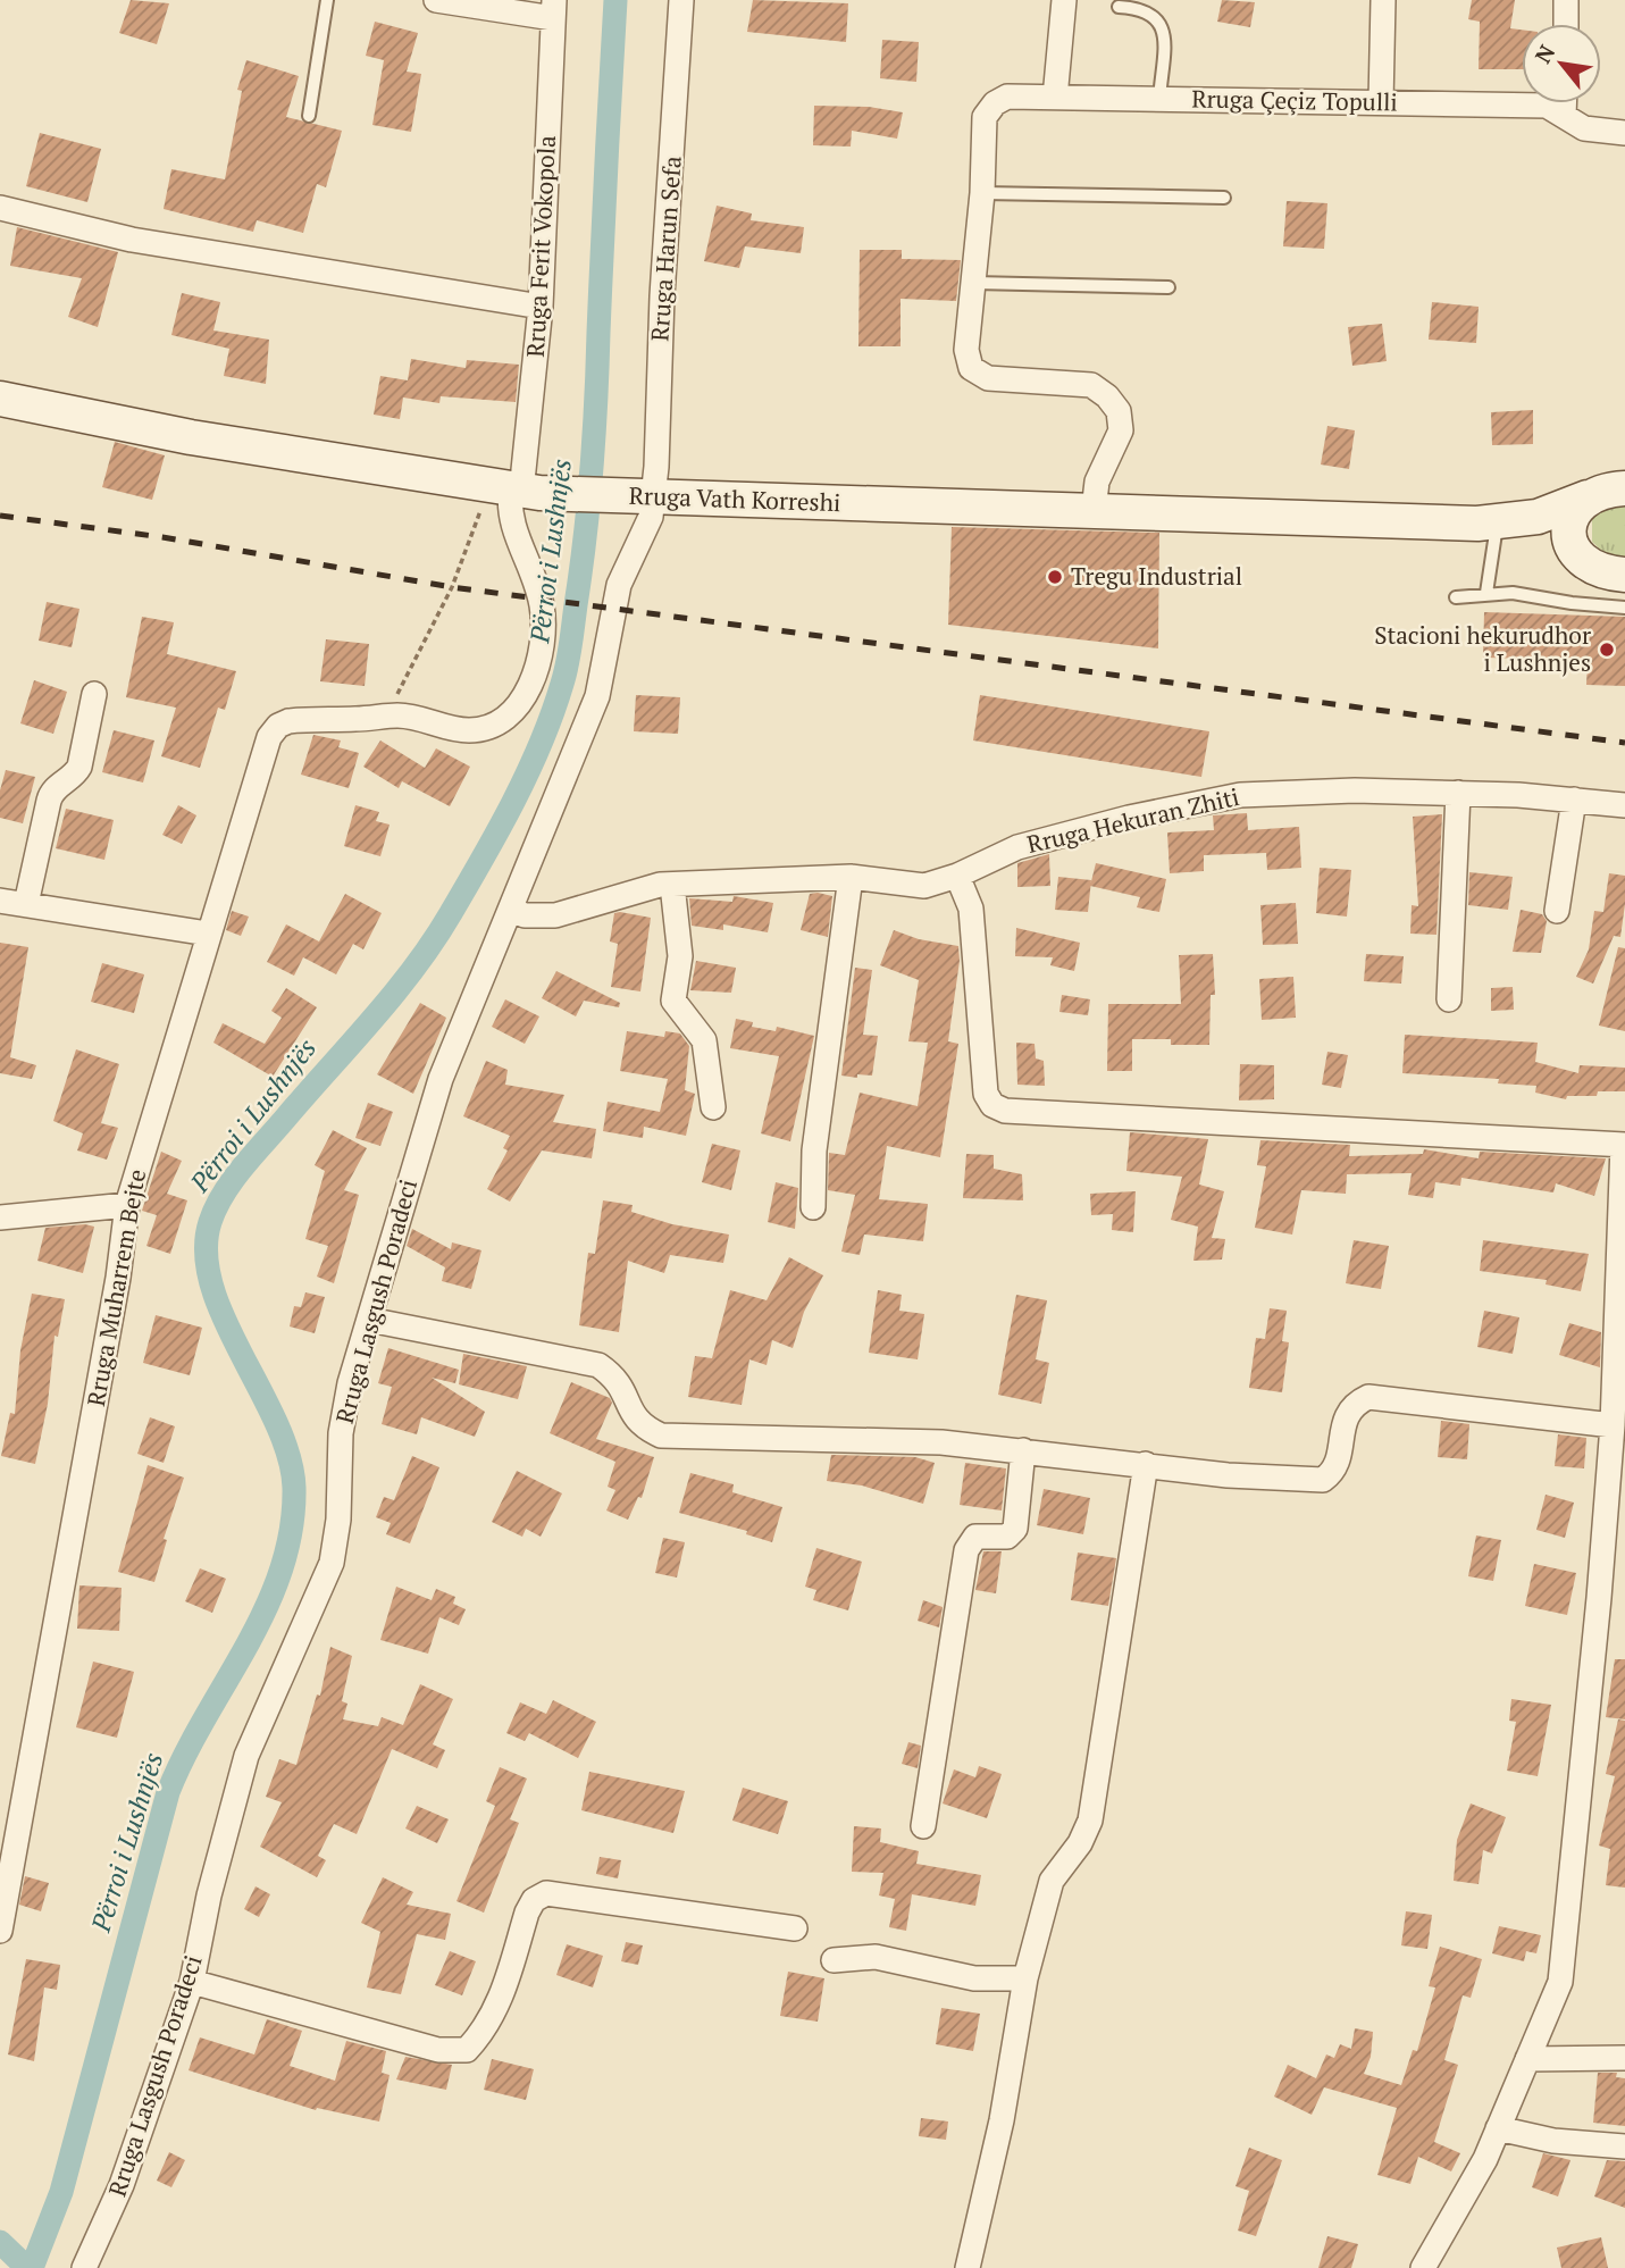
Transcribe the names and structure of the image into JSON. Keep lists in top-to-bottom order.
{
  "streets": {
    "main road": ["Rruga Vath Korreshi"],
    "street": [
      "Rruga Çeçiz Topulli",
      "Rruga Ferit Vokopola",
      "Rruga Harun Sefa",
      "Rruga Hekuran Zhiti",
      "Rruga Muharrem Bejte",
      "Rruga Lasgush Poradeci"
    ]
  },
  "crossings": [
    ["Rruga Çeçiz Topulli", "Rruga Vath Korreshi"],
    ["Rruga Ferit Vokopola", "Rruga Vath Korreshi"],
    ["Rruga Ferit Vokopola", "Rruga Muharrem Bejte"],
    ["Rruga Harun Sefa", "Rruga Vath Korreshi"],
    ["Rruga Harun Sefa", "Rruga Lasgush Poradeci"],
    ["Rruga Vath Korreshi", "Rruga Muharrem Bejte"],
    ["Rruga Hekuran Zhiti", "Rruga Lasgush Poradeci"]
  ],
  "water": ["Përroi i Lushnjës"],
  "places": ["Tregu Industrial", "Stacioni hekurudhor i Lushnjes"],
  "north": "top left"
}
